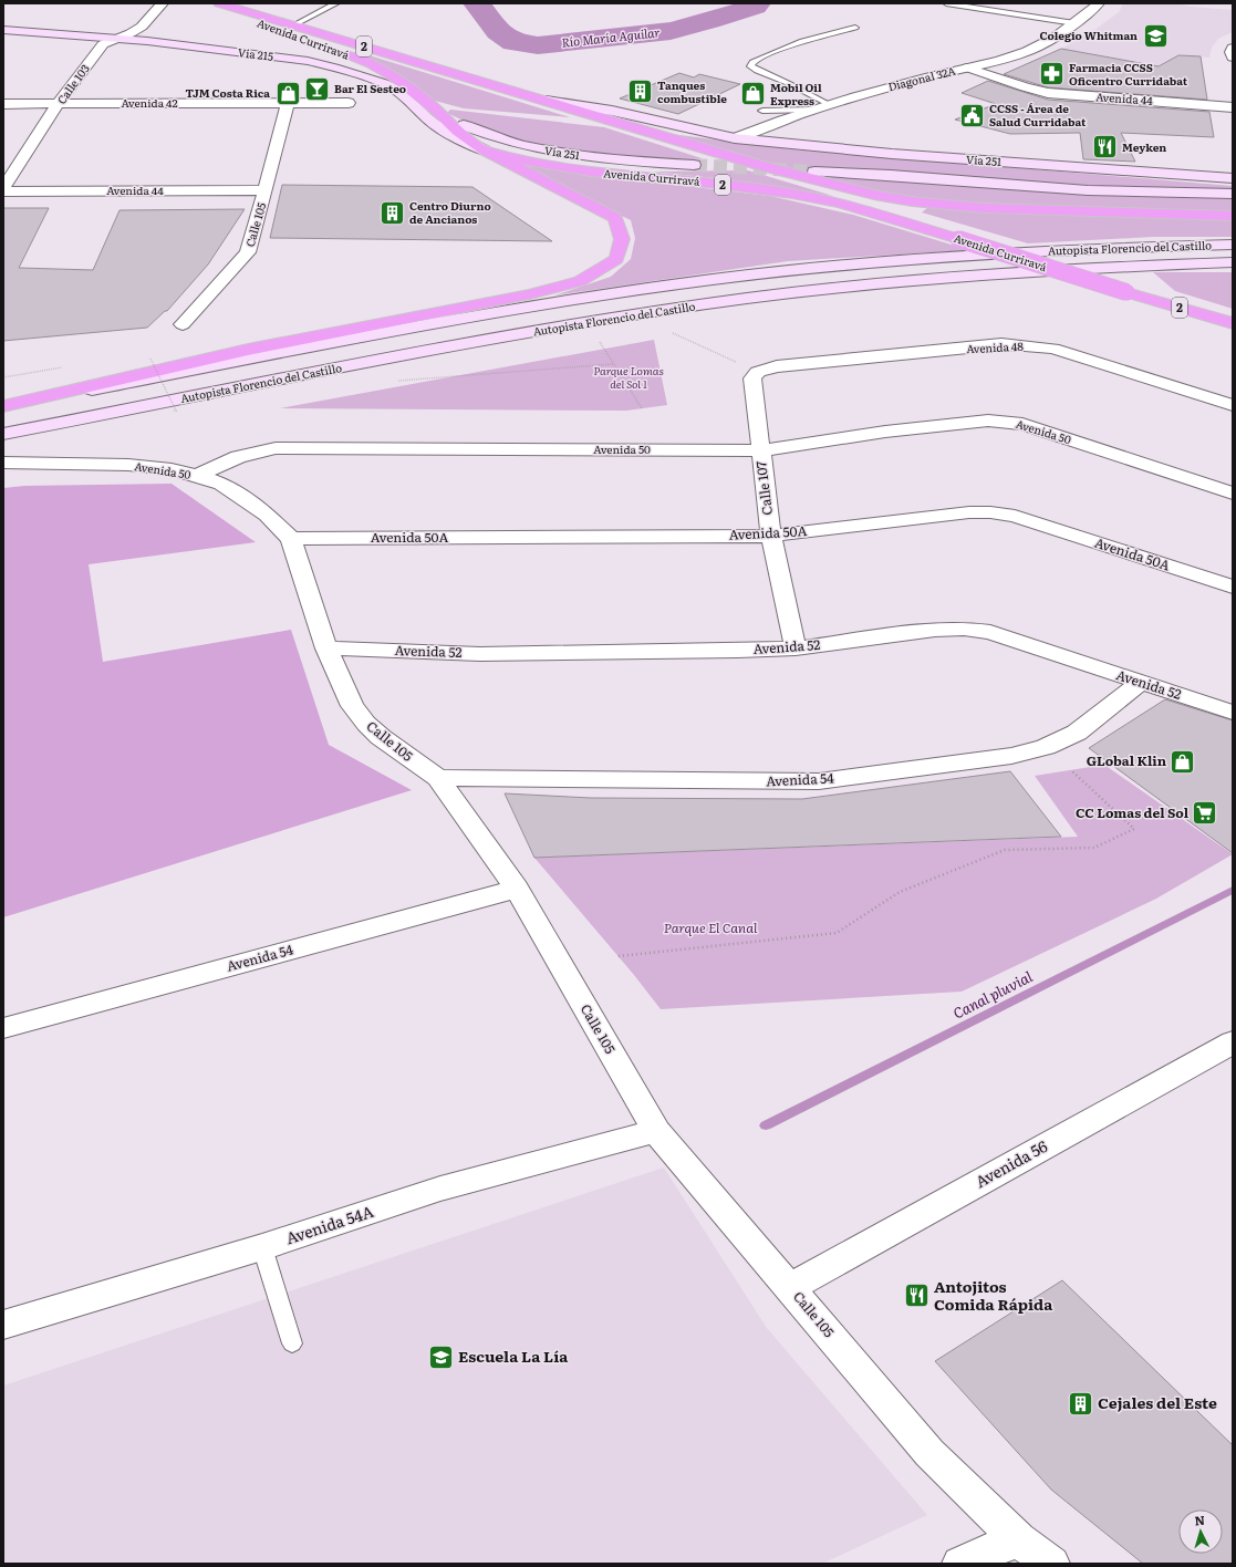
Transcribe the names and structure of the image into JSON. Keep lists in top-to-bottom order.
{
  "streets": {
    "highway": ["Avenida Curriravá", "2"],
    "main road": ["Vía 215", "Vía 251", "Autopista Florencio del Castillo"],
    "street": [
      "Diagonal 32A",
      "Calle 103",
      "Avenida 44",
      "Avenida 42",
      "Calle 105",
      "Avenida 48",
      "Avenida 50",
      "Calle 107",
      "Avenida 50A",
      "Avenida 52",
      "Avenida 54",
      "Avenida 56",
      "Avenida 54A"
    ]
  },
  "crossings": [
    ["Avenida Curriravá", "Vía 215"],
    ["Avenida Curriravá", "Vía 251"],
    ["Vía 215", "Calle 103"],
    ["Diagonal 32A", "Avenida 44"],
    ["Diagonal 32A", "Vía 251"],
    ["Calle 103", "Avenida 42"],
    ["Avenida 44", "Calle 105"],
    ["Avenida 42", "Calle 105"],
    ["Calle 105", "Avenida 50"],
    ["Calle 105", "Avenida 50A"],
    ["Calle 105", "Avenida 52"],
    ["Calle 105", "Avenida 54"],
    ["Calle 105", "Avenida 56"],
    ["Calle 105", "Avenida 54A"],
    ["Avenida 48", "Calle 107"],
    ["Avenida 50", "Calle 107"],
    ["Calle 107", "Avenida 50A"],
    ["Calle 107", "Avenida 52"],
    ["Avenida 52", "Avenida 54"]
  ],
  "water": ["Río María Aguilar", "Canal pluvial"],
  "parks": ["Parque Lomas del Sol 1", "Parque El Canal"],
  "places": {
    "school or university": ["Colegio Whitman", "Escuela La Lía"],
    "pharmacy": ["Farmacia CCSS Oficentro Curridabat"],
    "bar": ["Bar El Sesteo"],
    "building": ["Tanques combustible", "Centro Diurno de Ancianos", "Cejales del Este"],
    "shop": ["TJM Costa Rica", "Mobil Oil Express", "GLobal Klin"],
    "public building": ["CCSS - Área de Salud Curridabat"],
    "restaurant": ["Meyken", "Antojitos Comida Rápida"],
    "supermarket": ["CC Lomas del Sol"]
  },
  "north": "top"
}
